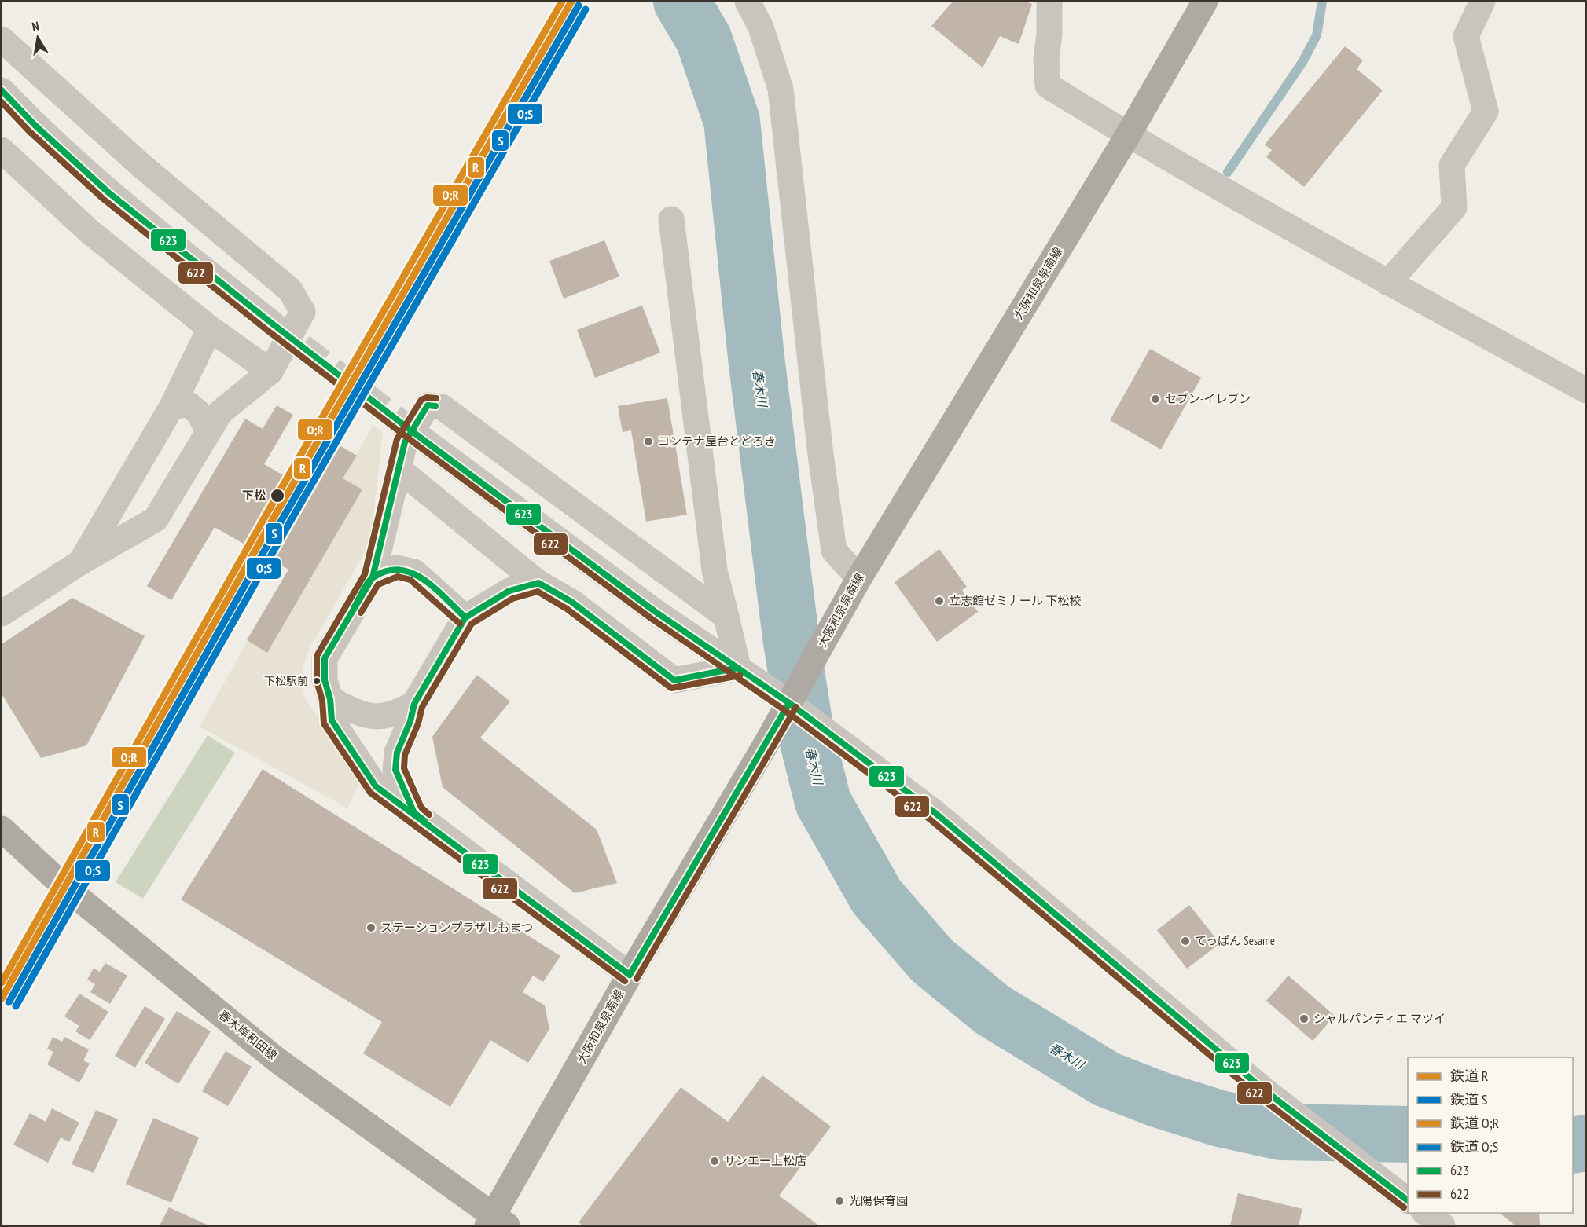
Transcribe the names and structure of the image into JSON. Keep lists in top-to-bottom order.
{
  "streets": {
    "main road": ["大阪和泉泉南線", "春木岸和田線"]
  },
  "crossings": [
    ["大阪和泉泉南線", "春木岸和田線"]
  ],
  "water": ["春木川"],
  "places": [
    "セブン-イレブン",
    "コンテナ屋台とどろき",
    "下松",
    "立志館ゼミナール 下松校",
    "下松駅前",
    "ステーションプラザしもまつ",
    "てっぱん Sesame",
    "シャルパンティエ マツイ",
    "サンエー上松店",
    "光陽保育園"
  ],
  "lines": [
    "rail line R",
    "rail line O;R",
    "rail line S",
    "rail line O;S",
    "transit line 623",
    "transit line 622"
  ],
  "legend": [
    "鉄道 R",
    "鉄道 S",
    "鉄道 O;R",
    "鉄道 O;S",
    "623",
    "622"
  ],
  "north": "top"
}
